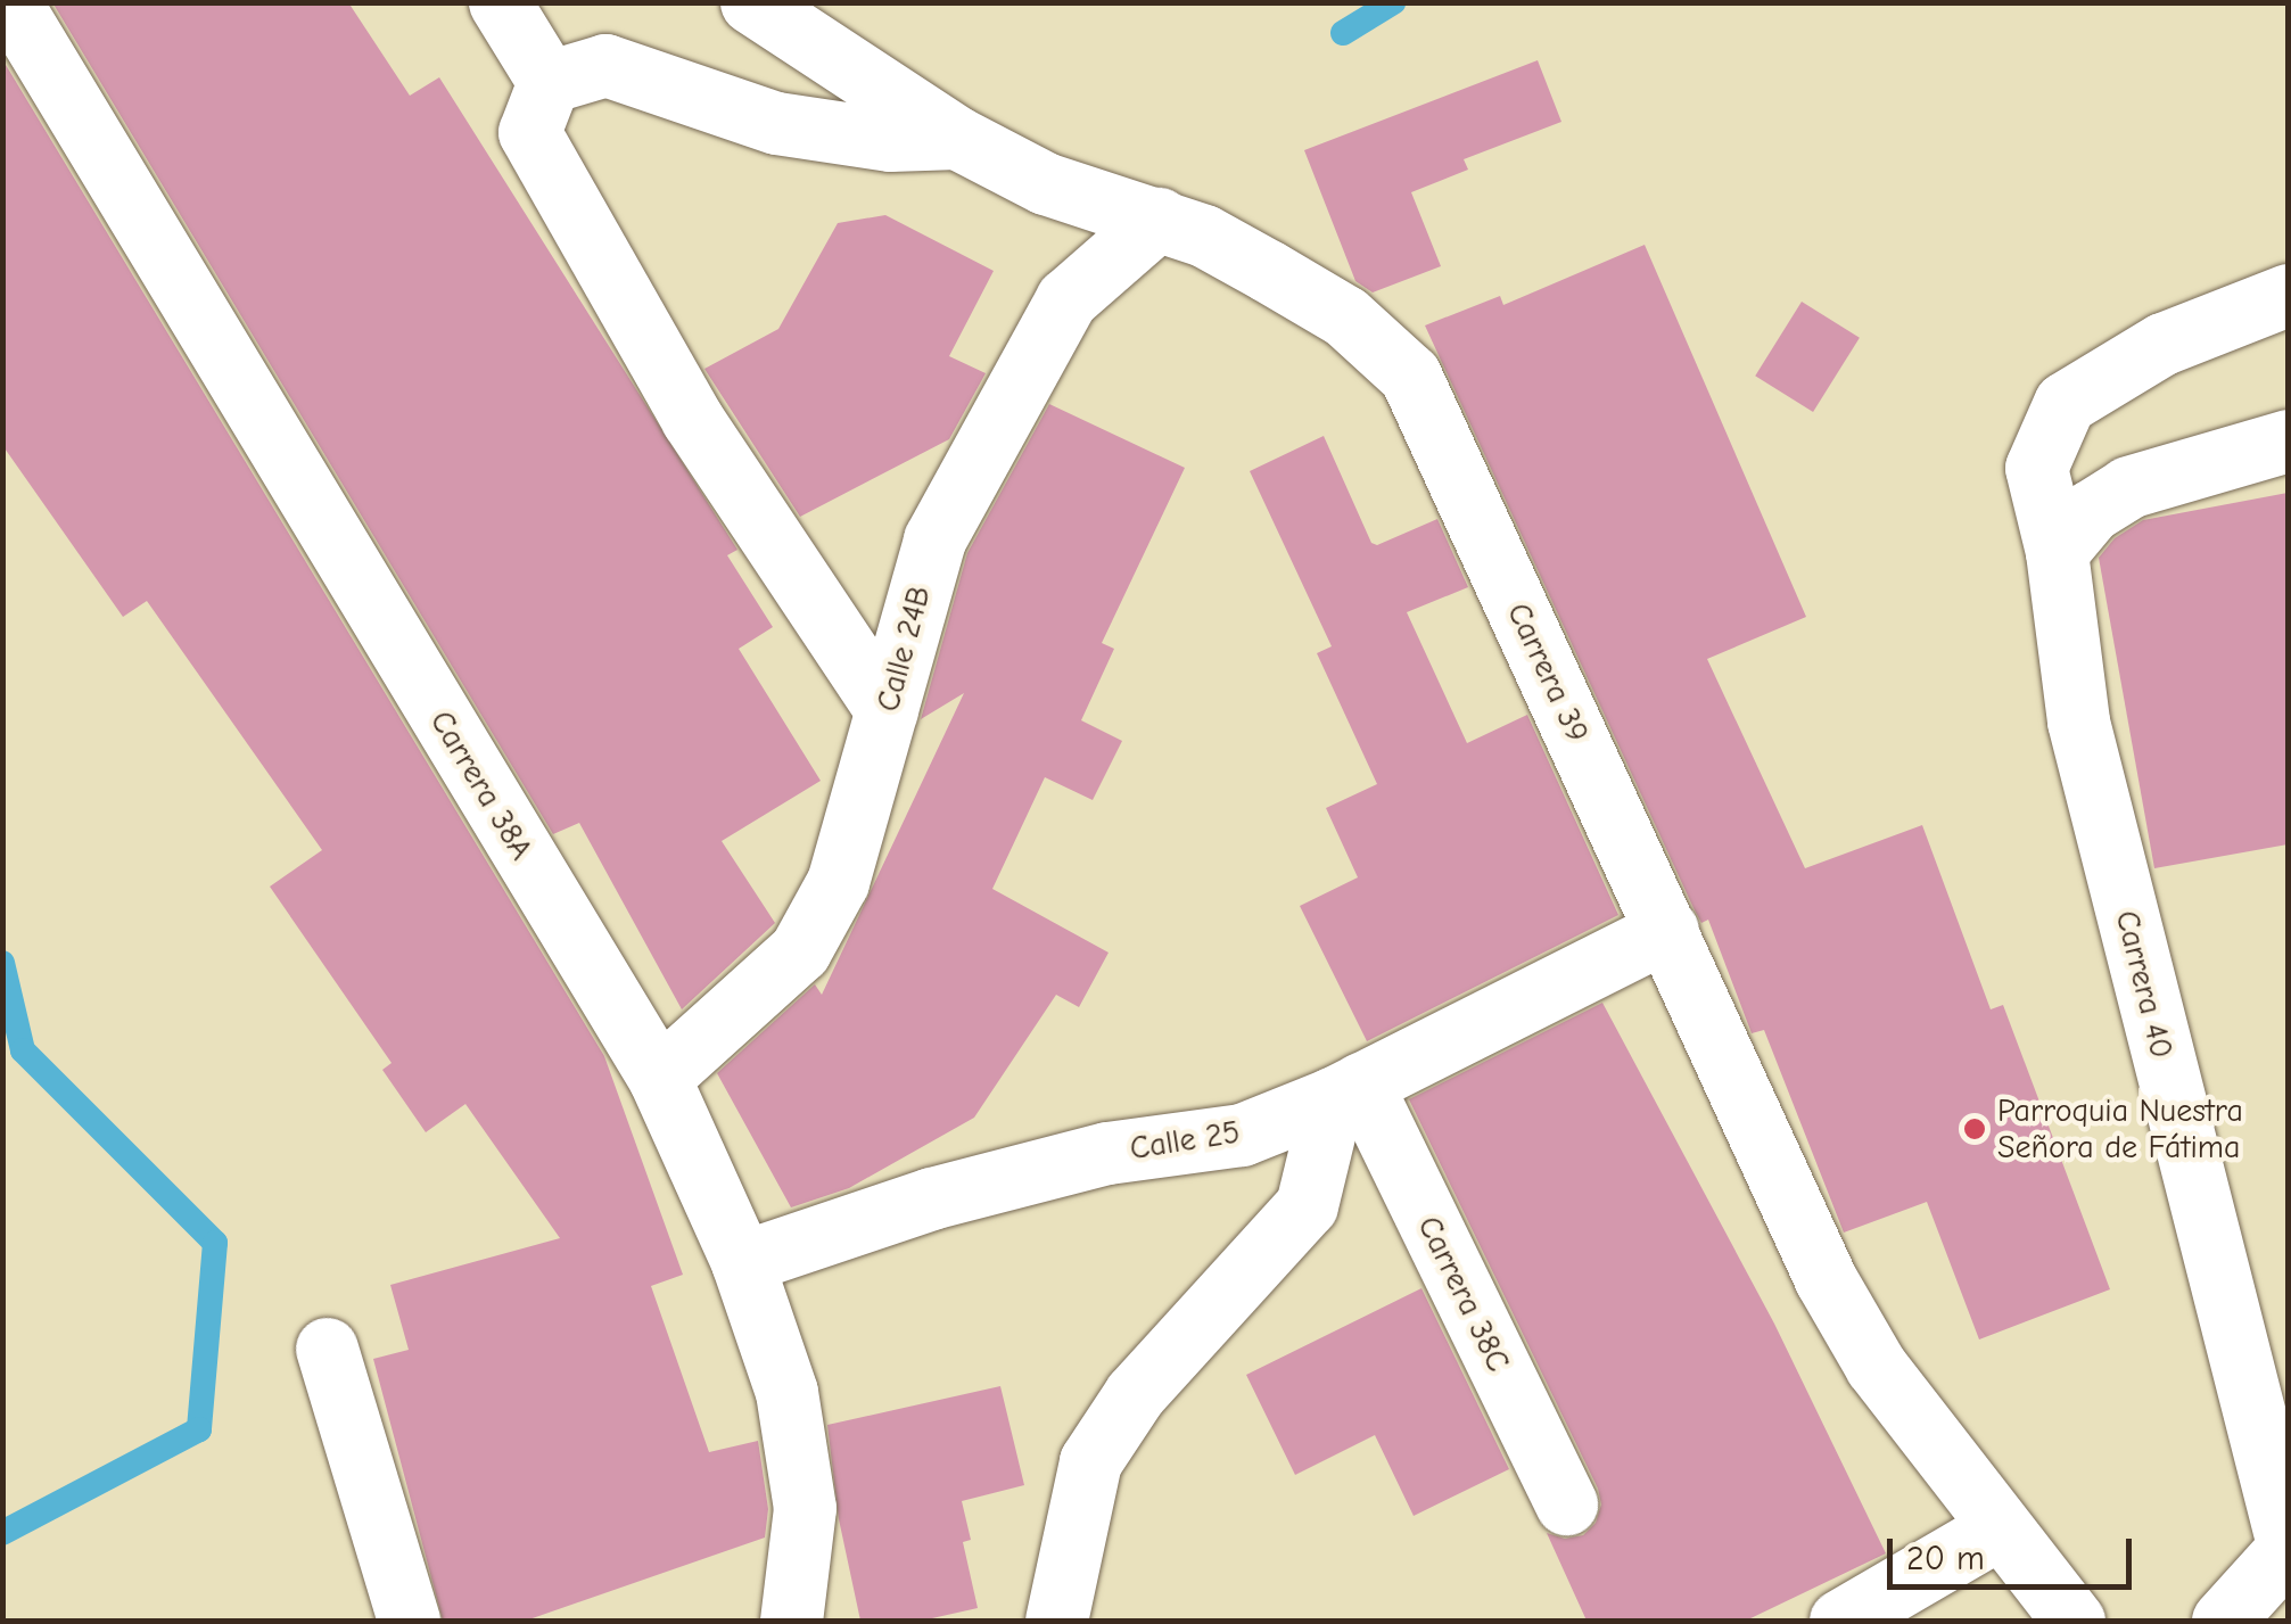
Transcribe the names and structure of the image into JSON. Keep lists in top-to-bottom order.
{
  "streets": {
    "street": [
      "Calle 24B",
      "Carrera 39",
      "Carrera 38A",
      "Carrera 40",
      "Calle 25",
      "Carrera 38C"
    ]
  },
  "crossings": [
    ["Calle 24B", "Carrera 39"],
    ["Calle 24B", "Carrera 38A"],
    ["Carrera 39", "Calle 25"],
    ["Carrera 38A", "Calle 25"],
    ["Calle 25", "Carrera 38C"]
  ],
  "places": ["Parroquia Nuestra Señora de Fátima"],
  "scale_bar": "20 m"
}
